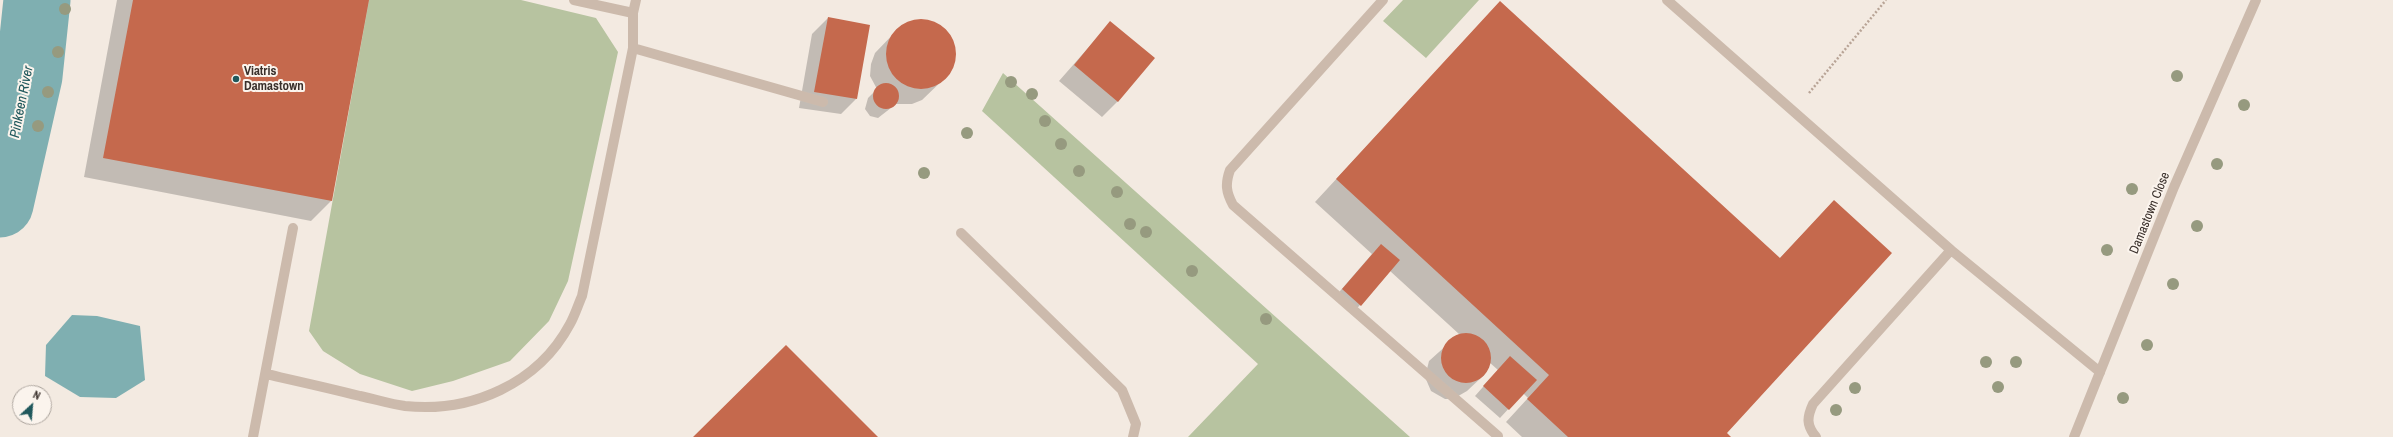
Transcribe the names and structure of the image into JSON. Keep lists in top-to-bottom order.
{
  "streets": {
    "street": ["Damastown Close"]
  },
  "water": ["Pinkeen River"],
  "places": ["Viatris Damastown"],
  "north": "top right"
}
